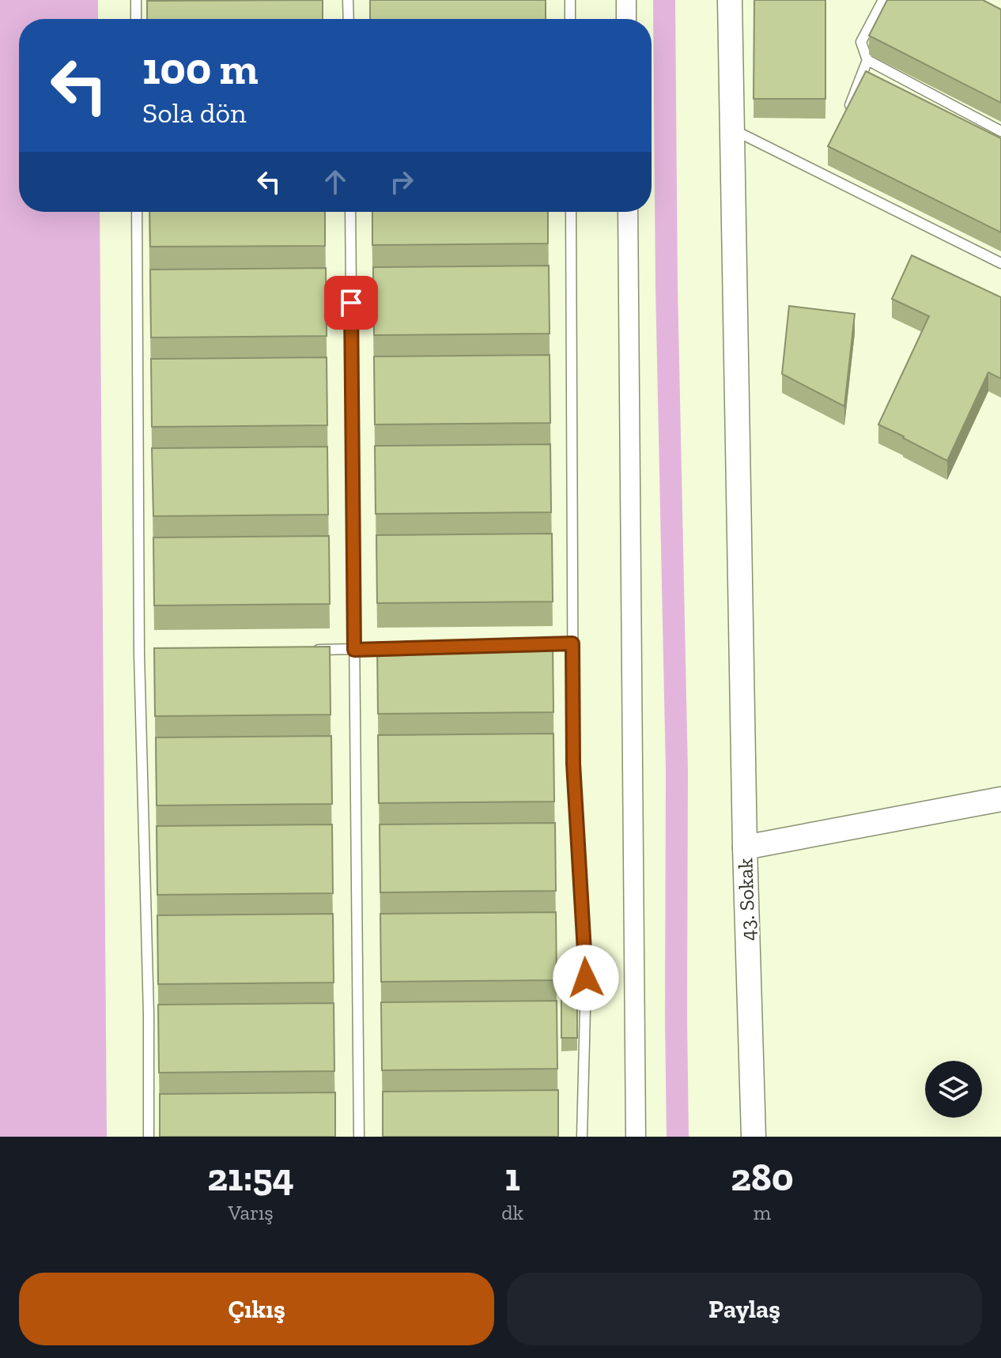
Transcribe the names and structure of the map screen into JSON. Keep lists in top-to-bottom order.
{
  "streets": {
    "street": ["43. Sokak"]
  },
  "page": {
    "turn": ["100 m", "Sola dön"],
    "eta": [
      "21:54",
      "Varış",
      "1",
      "dk",
      "280",
      "m"
    ],
    "buttons": ["Çıkış", "Paylaş"]
  }
}
